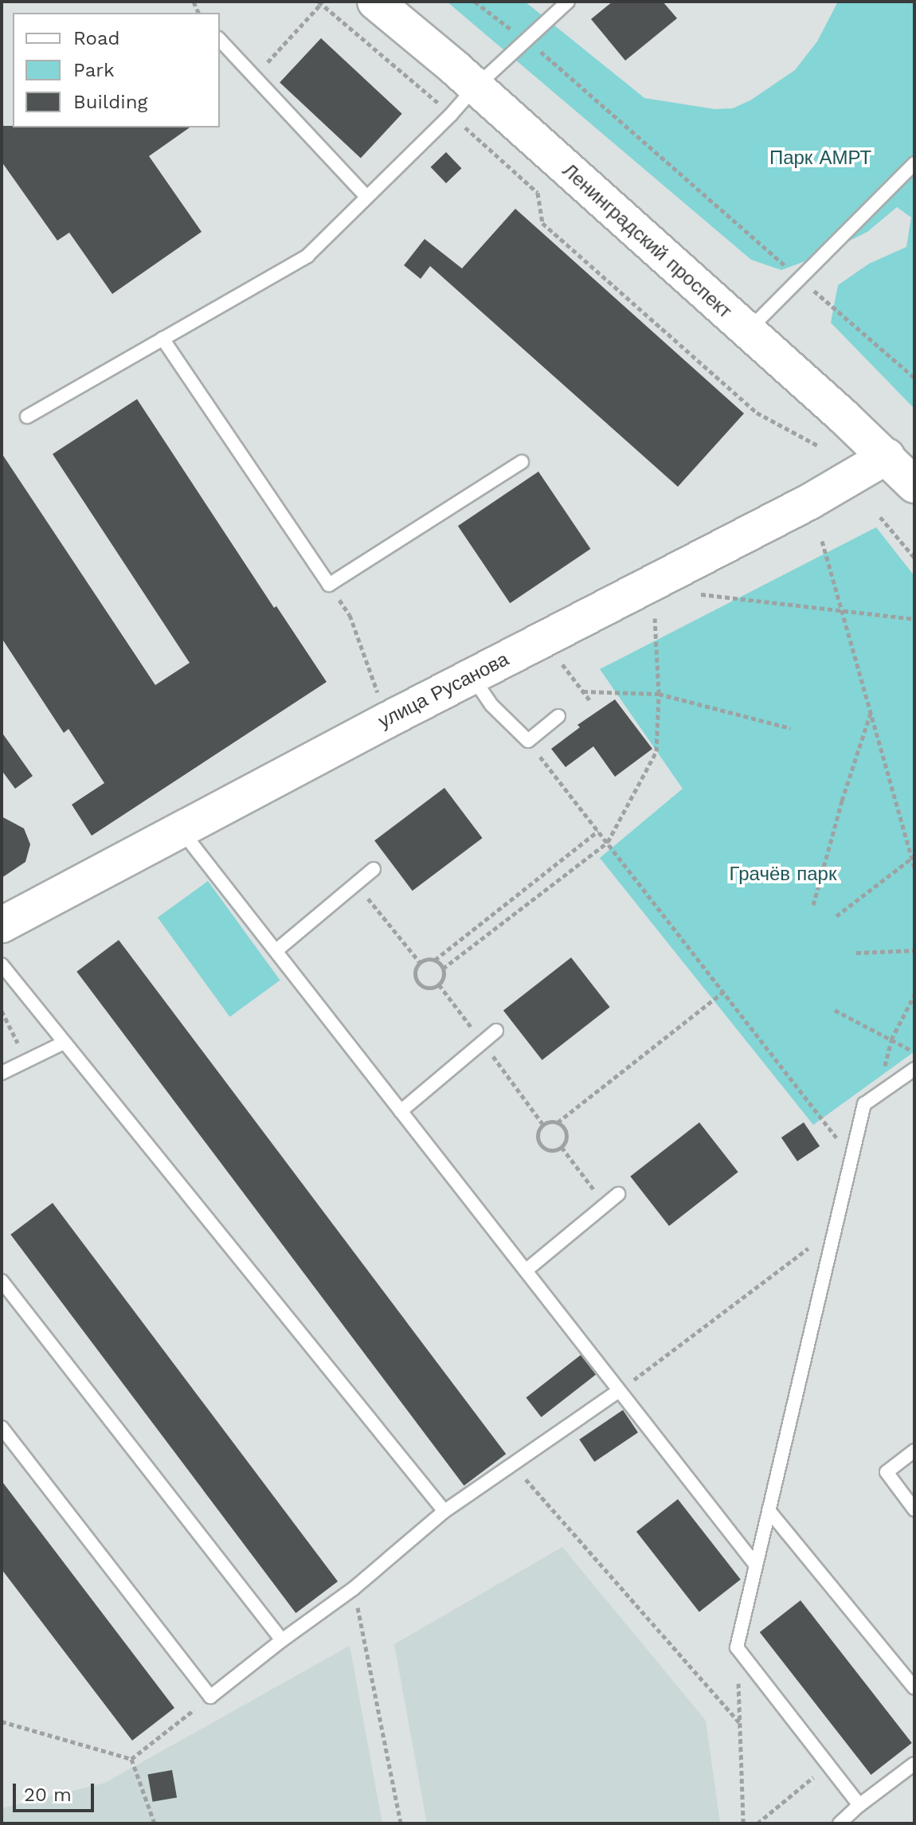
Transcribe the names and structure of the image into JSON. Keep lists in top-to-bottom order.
{
  "streets": {
    "street": ["Ленинградский проспект", "улица Русанова"]
  },
  "crossings": [
    ["Ленинградский проспект", "улица Русанова"]
  ],
  "parks": ["Парк АМРТ", "Грачёв парк"],
  "legend": ["Road", "Park", "Building"],
  "scale_bar": "20 m"
}
